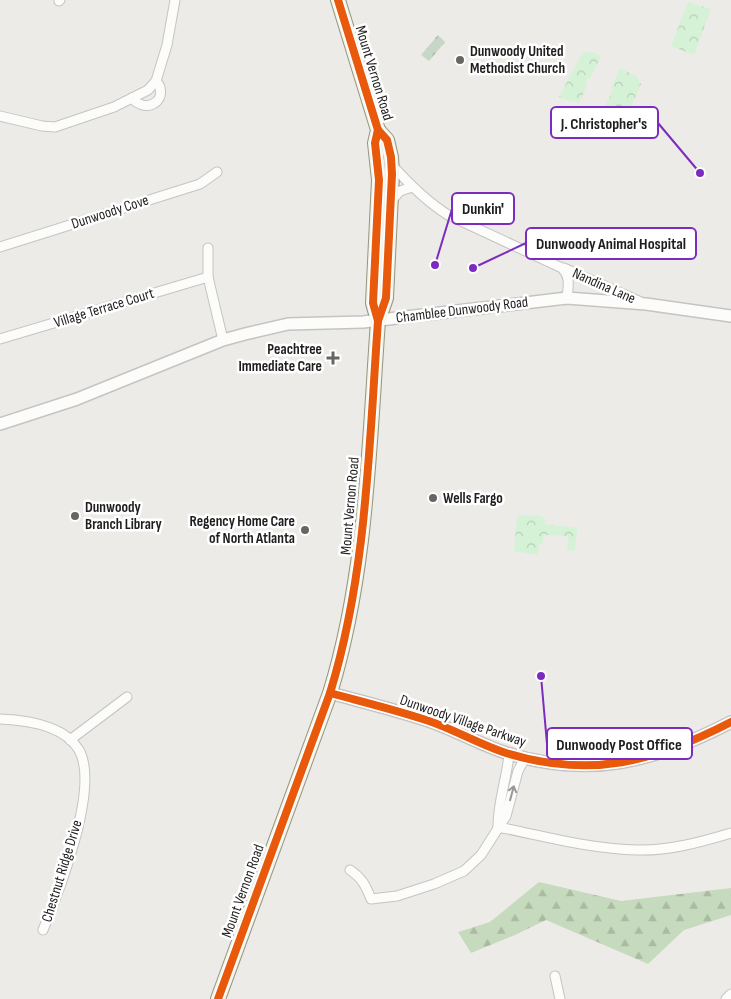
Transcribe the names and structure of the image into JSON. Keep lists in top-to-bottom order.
{
  "streets": {
    "main road": ["Mount Vernon Road"],
    "street": [
      "Dunwoody Cove",
      "Nandina Lane",
      "Village Terrace Court",
      "Chamblee Dunwoody Road",
      "Dunwoody Village Parkway",
      "Chestnut Ridge Drive"
    ]
  },
  "crossings": [
    ["Mount Vernon Road", "Chamblee Dunwoody Road"],
    ["Mount Vernon Road", "Dunwoody Village Parkway"],
    ["Nandina Lane", "Chamblee Dunwoody Road"]
  ],
  "places": {
    "other": [
      "Dunwoody United Methodist Church",
      "J. Christopher's",
      "Dunkin'",
      "Dunwoody Animal Hospital",
      "Wells Fargo",
      "Dunwoody Branch Library",
      "Regency Home Care of North Atlanta",
      "Dunwoody Post Office"
    ],
    "health": ["Peachtree Immediate Care"]
  }
}
